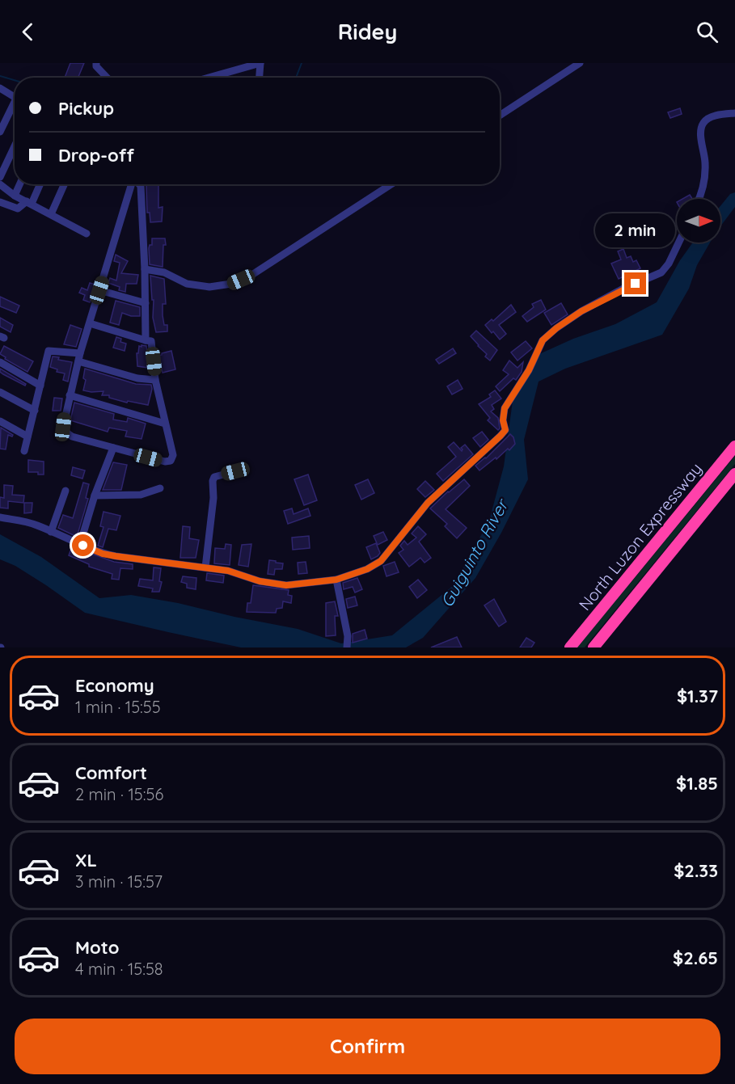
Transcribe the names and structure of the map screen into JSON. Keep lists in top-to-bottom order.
{
  "streets": {
    "highway": ["North Luzon Expressway"]
  },
  "water": ["Guiguinto River"],
  "north": "right",
  "page": {
    "header": "Ridey",
    "banner": ["Pickup", "Drop-off"],
    "bubble": "2 min",
    "list": [
      {
        "name": "Economy",
        "note": "1 min · 15:55",
        "value": "$1.37"
      },
      {
        "name": "Comfort",
        "note": "2 min · 15:56",
        "value": "$1.85"
      },
      {
        "name": "XL",
        "note": "3 min · 15:57",
        "value": "$2.33"
      },
      {
        "name": "Moto",
        "note": "4 min · 15:58",
        "value": "$2.65"
      }
    ],
    "buttons": "Confirm"
  }
}
